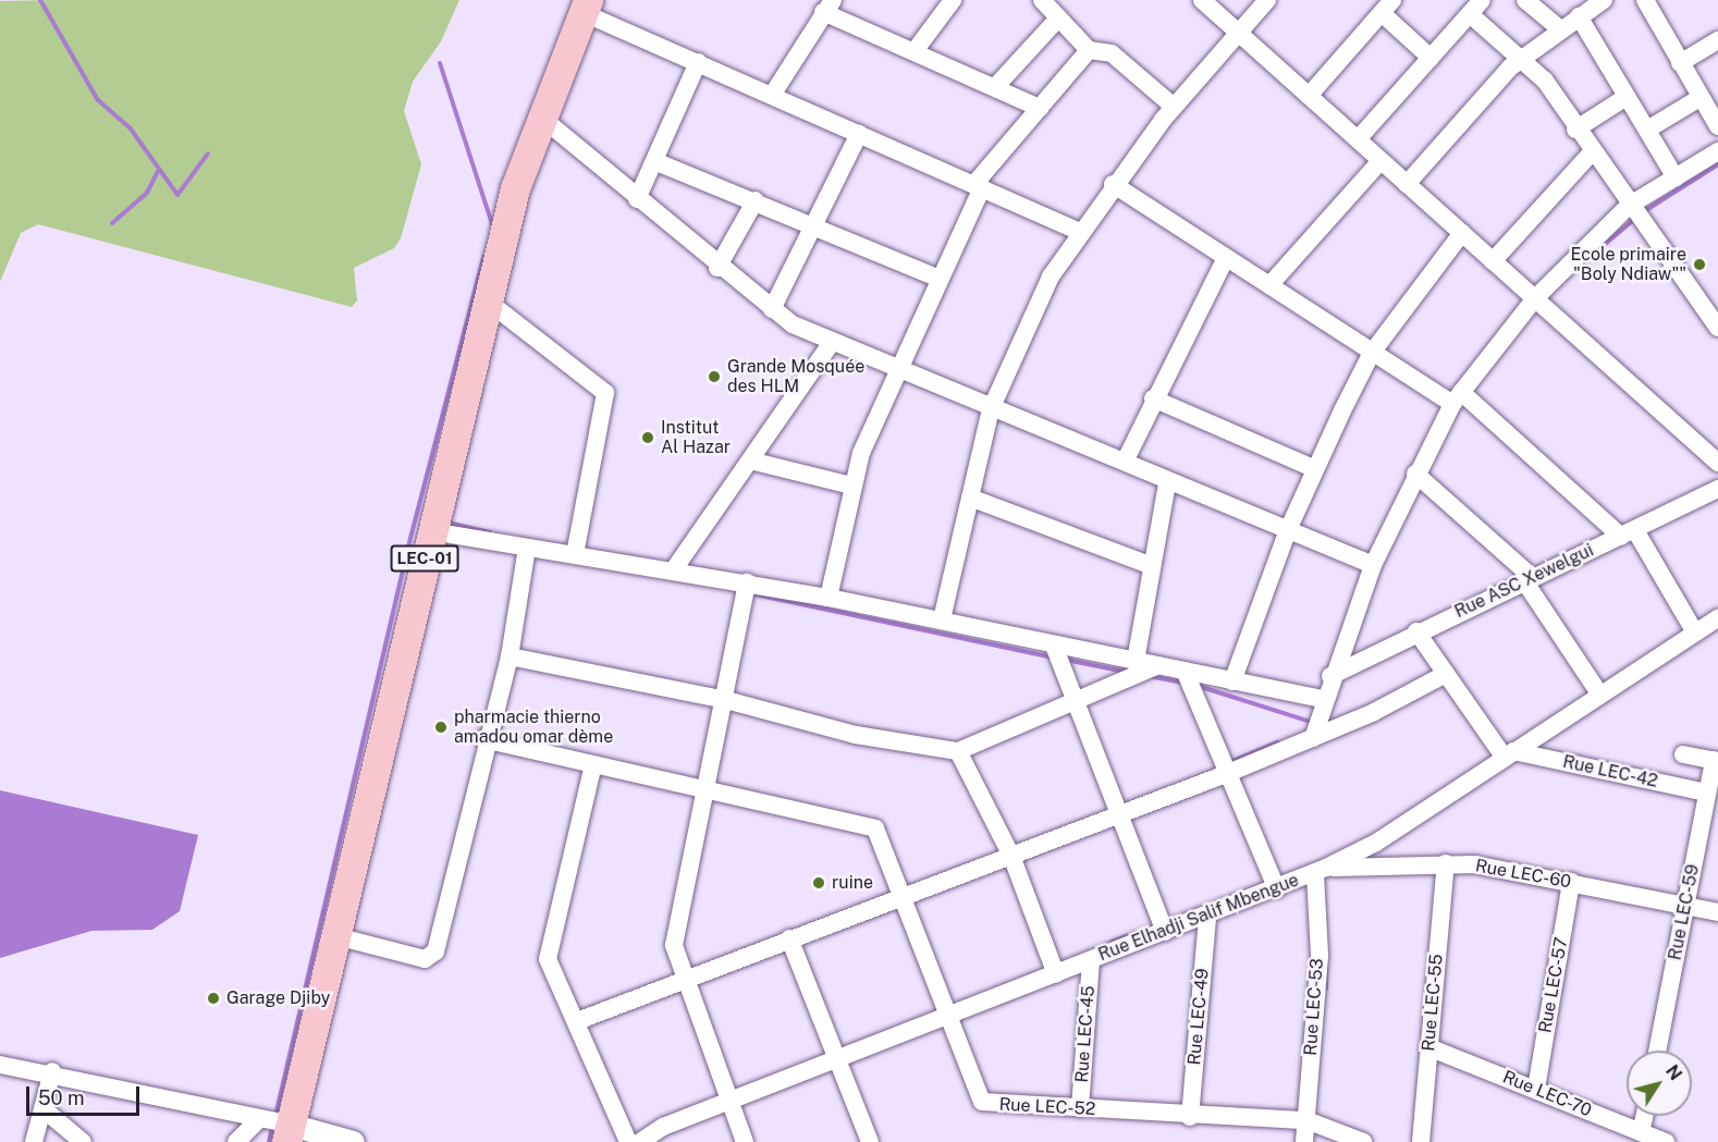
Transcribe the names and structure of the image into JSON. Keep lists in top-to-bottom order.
{
  "streets": {
    "highway": ["LEC-01"],
    "street": [
      "Rue ASC Xewelgui",
      "Rue LEC-42",
      "Rue LEC-60",
      "Rue LEC-59",
      "Rue Elhadji Salif Mbengue",
      "Rue LEC-57",
      "Rue LEC-55",
      "Rue LEC-53",
      "Rue LEC-49",
      "Rue LEC-45",
      "Rue LEC-70",
      "Rue LEC-52"
    ]
  },
  "crossings": [
    ["Rue LEC-42", "Rue LEC-59"],
    ["Rue LEC-42", "Rue Elhadji Salif Mbengue"],
    ["Rue LEC-60", "Rue LEC-59"],
    ["Rue LEC-60", "Rue Elhadji Salif Mbengue"],
    ["Rue LEC-60", "Rue LEC-57"],
    ["Rue LEC-60", "Rue LEC-55"],
    ["Rue LEC-60", "Rue LEC-53"],
    ["Rue Elhadji Salif Mbengue", "Rue LEC-53"],
    ["Rue Elhadji Salif Mbengue", "Rue LEC-49"],
    ["Rue Elhadji Salif Mbengue", "Rue LEC-45"],
    ["Rue Elhadji Salif Mbengue", "Rue LEC-52"],
    ["Rue LEC-57", "Rue LEC-70"],
    ["Rue LEC-55", "Rue LEC-70"],
    ["Rue LEC-53", "Rue LEC-52"],
    ["Rue LEC-49", "Rue LEC-52"],
    ["Rue LEC-45", "Rue LEC-52"]
  ],
  "places": [
    "Ecole primaire \"Boly Ndiaw\"\"",
    "Grande Mosquée des HLM",
    "Institut Al Hazar",
    "pharmacie thierno amadou omar dème",
    "ruine",
    "Garage Djiby"
  ],
  "scale_bar": "50 m",
  "north": "top right"
}
